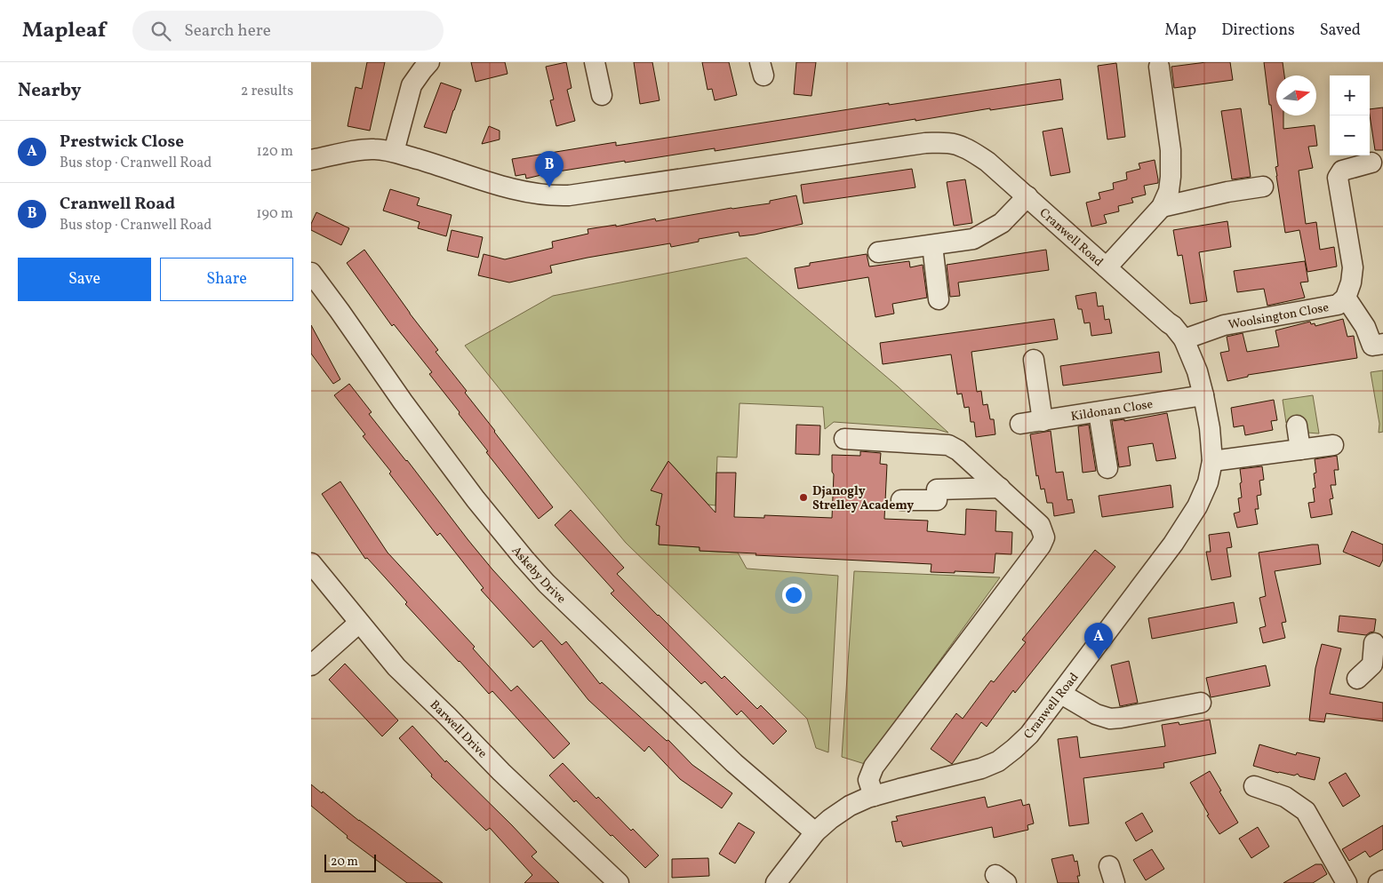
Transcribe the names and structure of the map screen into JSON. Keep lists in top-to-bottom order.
{
  "streets": {
    "street": [
      "Cranwell Road",
      "Woolsington Close",
      "Kildonan Close",
      "Askeby Drive",
      "Barwell Drive"
    ]
  },
  "crossings": [
    ["Cranwell Road", "Woolsington Close"],
    ["Cranwell Road", "Kildonan Close"],
    ["Cranwell Road", "Askeby Drive"]
  ],
  "places": ["Djanogly Strelley Academy"],
  "scale_bar": "20 m",
  "north": "right",
  "page": {
    "header": "Mapleaf",
    "search": "Search here",
    "nav": ["Map", "Directions", "Saved"],
    "heading": ["Nearby", "2 results"],
    "map_buttons": ["+", "−"],
    "list": [
      {
        "mark": "A",
        "name": "Prestwick Close",
        "note": "Bus stop · Cranwell Road",
        "value": "120 m"
      },
      {
        "mark": "B",
        "name": "Cranwell Road",
        "note": "Bus stop · Cranwell Road",
        "value": "190 m"
      }
    ],
    "pins": ["B", "A"],
    "buttons": ["Save", "Share"],
    "scale": "20 m"
  }
}
